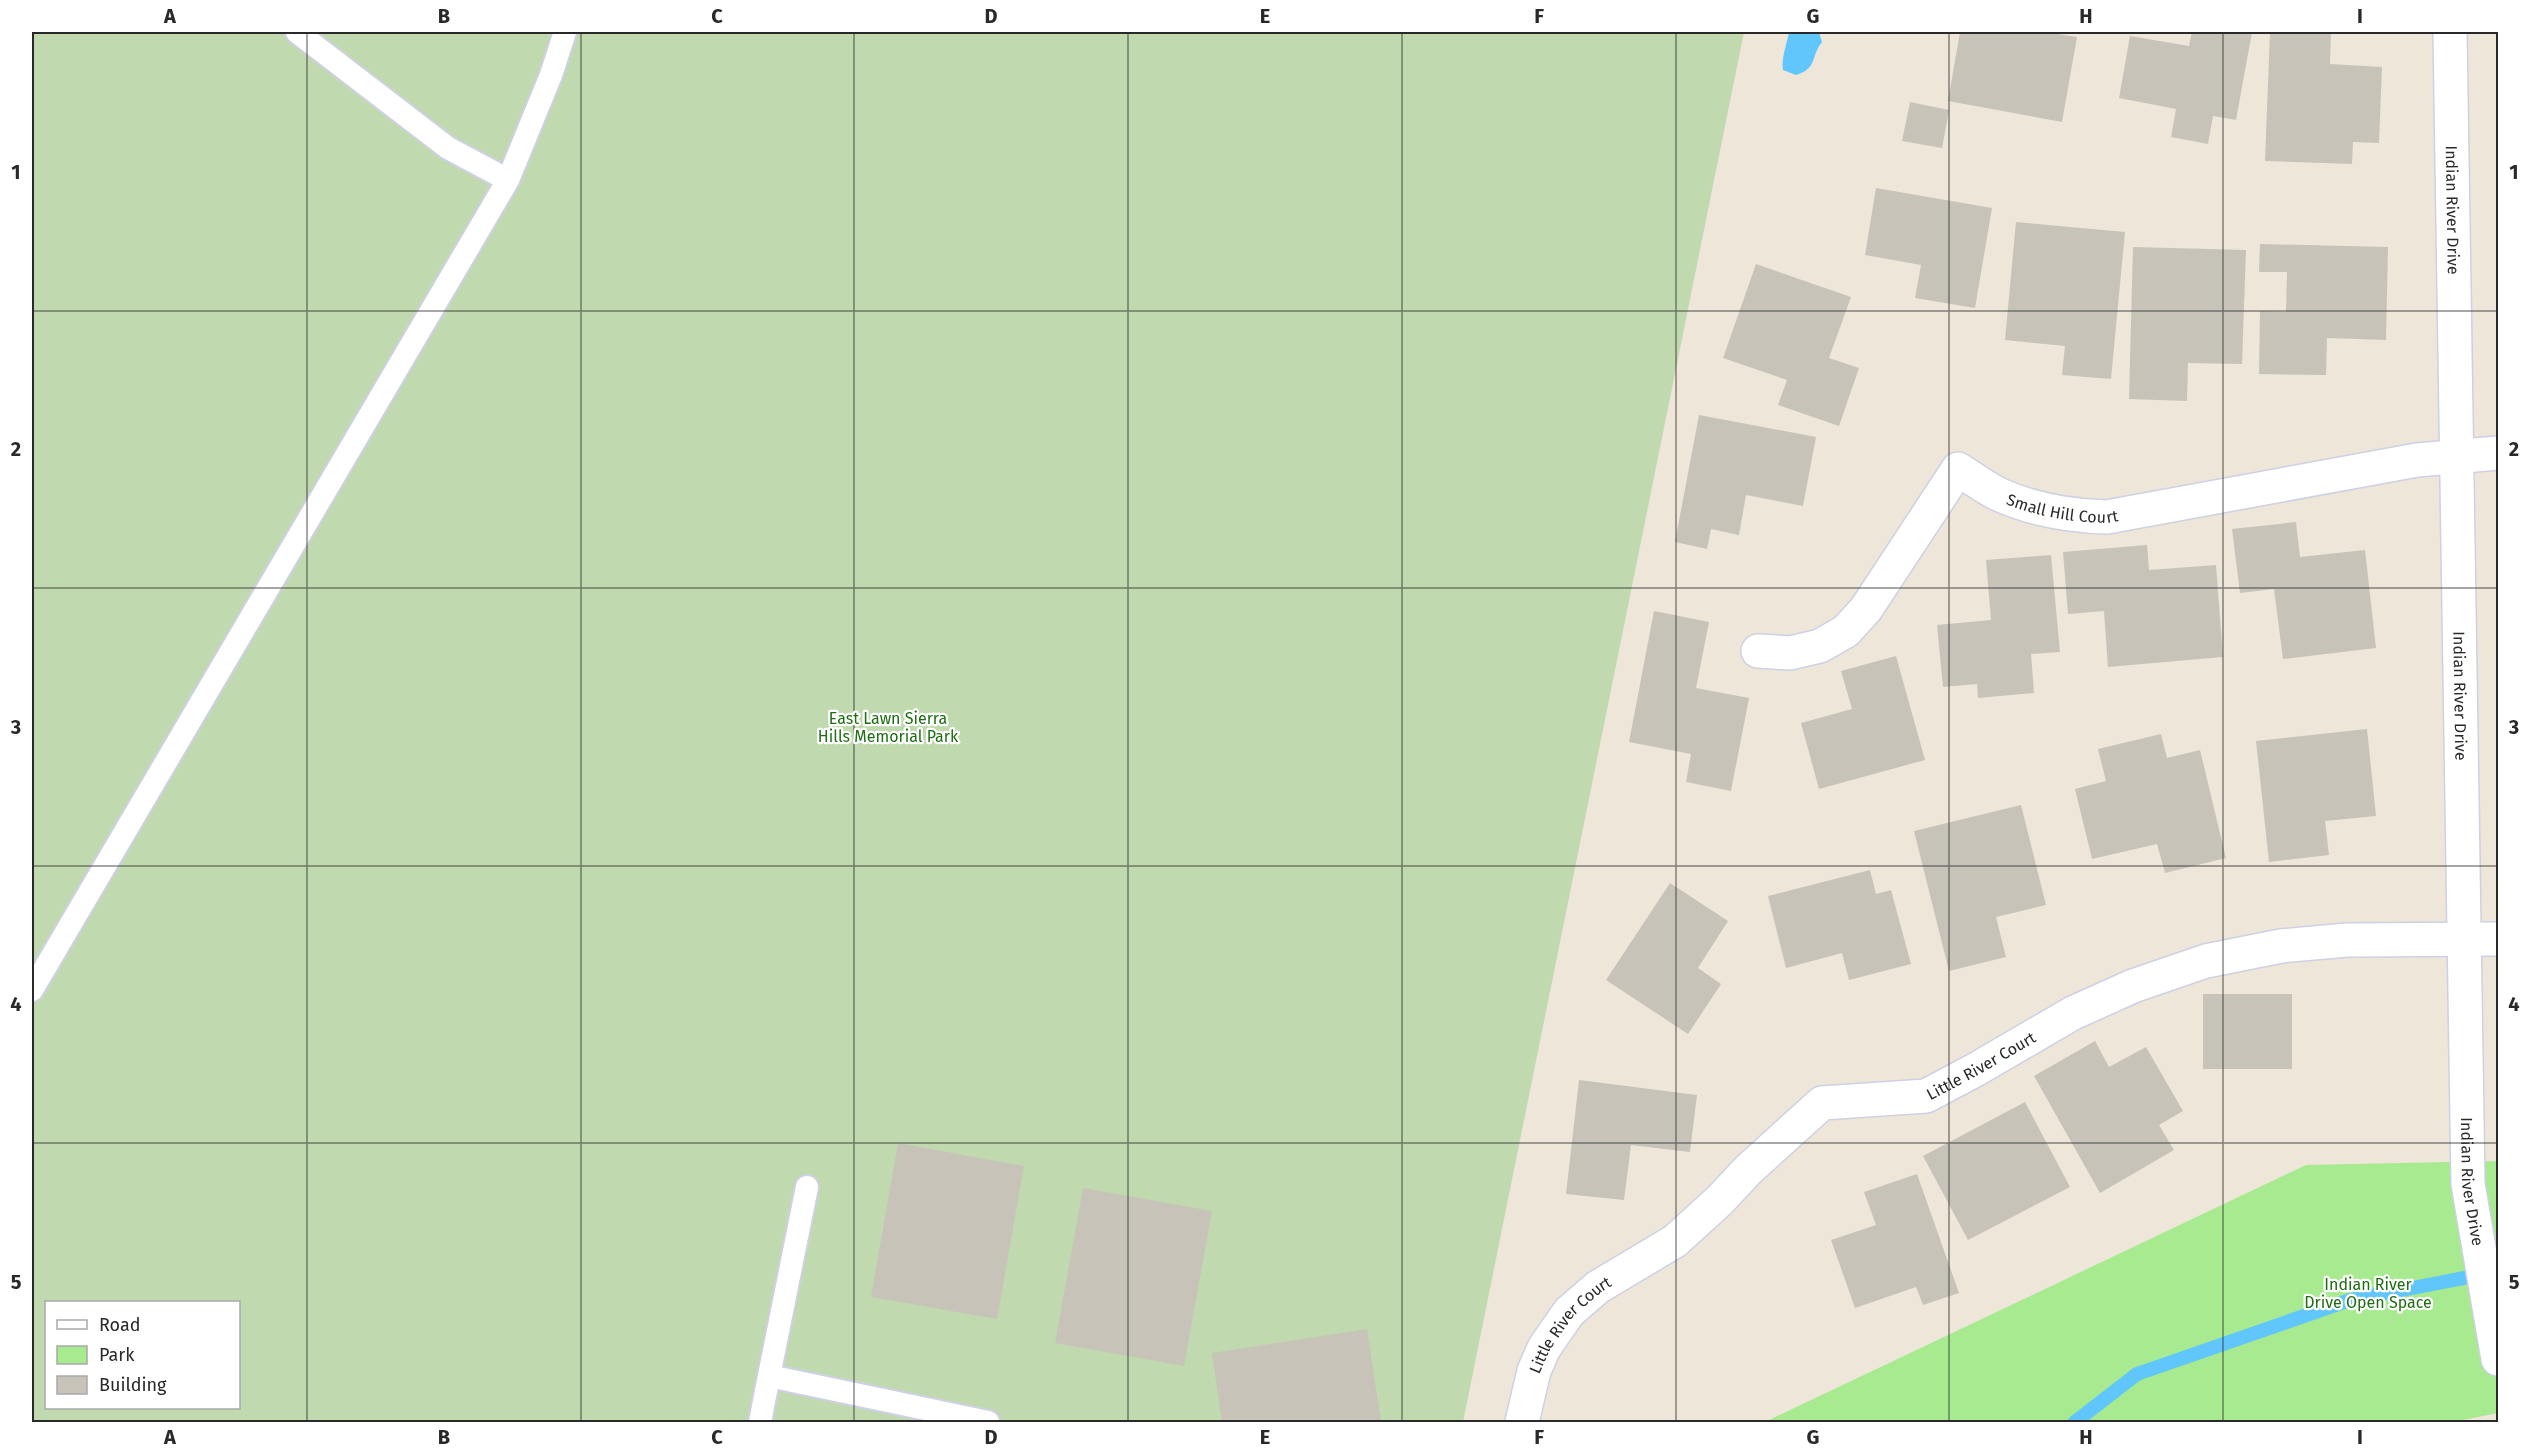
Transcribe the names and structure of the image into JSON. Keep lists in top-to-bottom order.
{
  "streets": {
    "street": ["Indian River Drive", "Small Hill Court", "Little River Court"]
  },
  "crossings": [
    ["Indian River Drive", "Small Hill Court"],
    ["Indian River Drive", "Little River Court"]
  ],
  "parks": ["East Lawn Sierra Hills Memorial Park", "Indian River Drive Open Space"],
  "legend": ["Road", "Park", "Building"],
  "grid": {
    "columns": [
      "A",
      "B",
      "C",
      "D",
      "E",
      "F",
      "G",
      "H",
      "I"
    ],
    "rows": [
      "1",
      "2",
      "3",
      "4",
      "5"
    ]
  }
}
